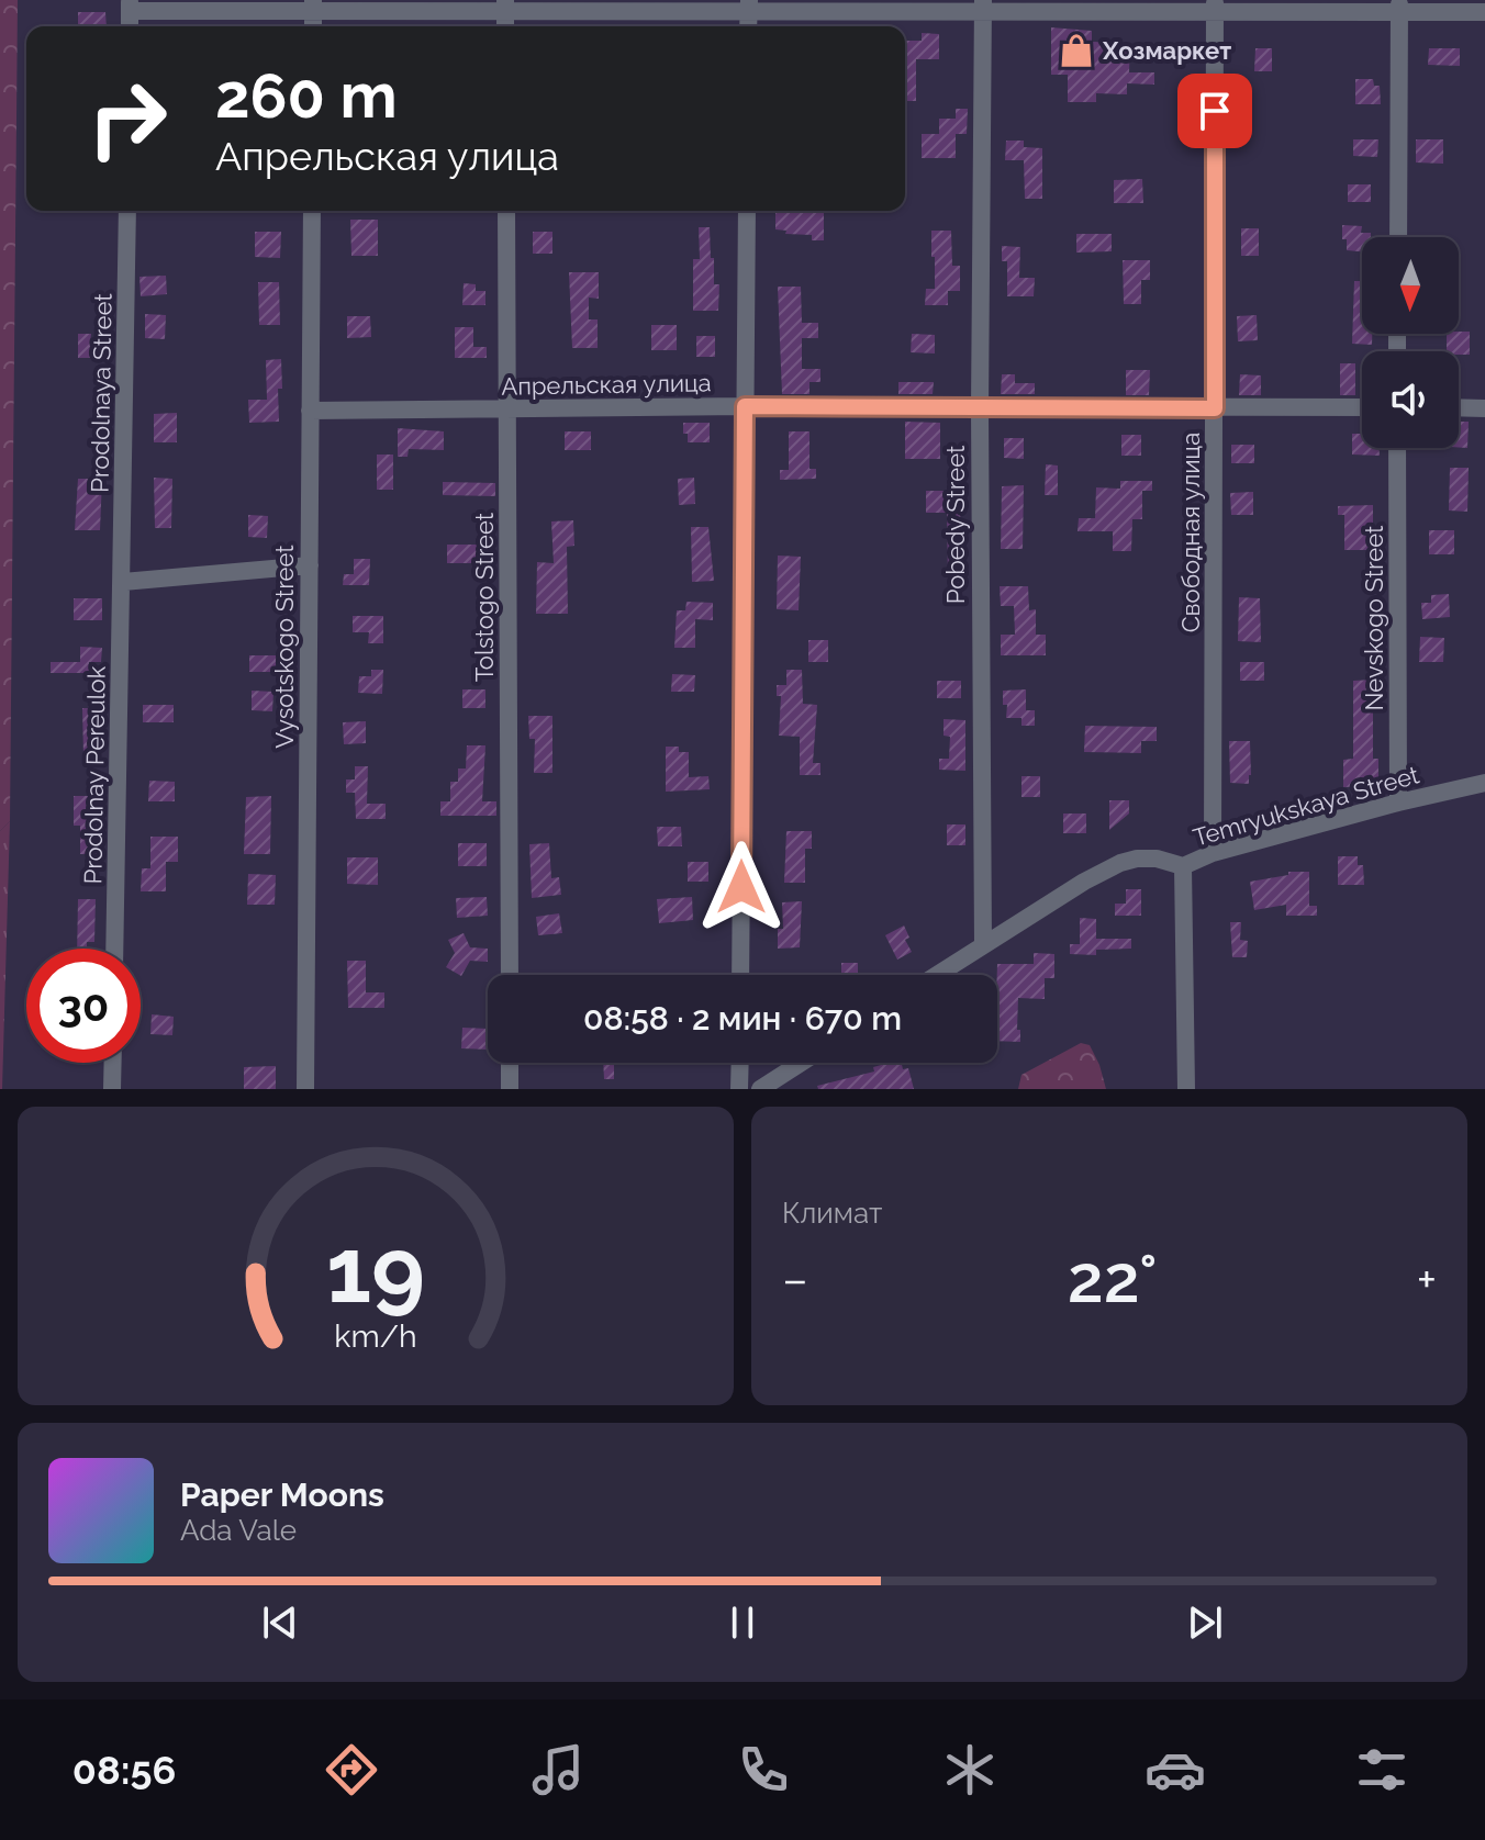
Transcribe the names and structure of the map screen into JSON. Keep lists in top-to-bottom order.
{
  "streets": {
    "street": [
      "Апрельская улица",
      "Prodolnaya Street",
      "Pobedy Street",
      "Свободная улица",
      "Tolstogo Street",
      "Nevskogo Street",
      "Vysotskogo Street",
      "Prodolnay Pereulok",
      "Temryukskaya Street"
    ]
  },
  "crossings": [
    ["Апрельская улица", "Pobedy Street"],
    ["Апрельская улица", "Свободная улица"],
    ["Апрельская улица", "Tolstogo Street"],
    ["Апрельская улица", "Vysotskogo Street"],
    ["Prodolnaya Street", "Prodolnay Pereulok"],
    ["Pobedy Street", "Temryukskaya Street"],
    ["Свободная улица", "Temryukskaya Street"],
    ["Nevskogo Street", "Temryukskaya Street"]
  ],
  "places": {
    "shop": ["Хозмаркет"]
  },
  "north": "bottom",
  "page": {
    "turn": ["260 m", "Апрельская улица"],
    "limit": "30",
    "trip": "08:58 · 2 мин · 670 m",
    "tile": "Климат",
    "heat": ["−", "22°", "+"],
    "song": ["Paper Moons", "Ada Vale"],
    "tabs": "08:56",
    "gauge": ["19", "km/h"]
  }
}
